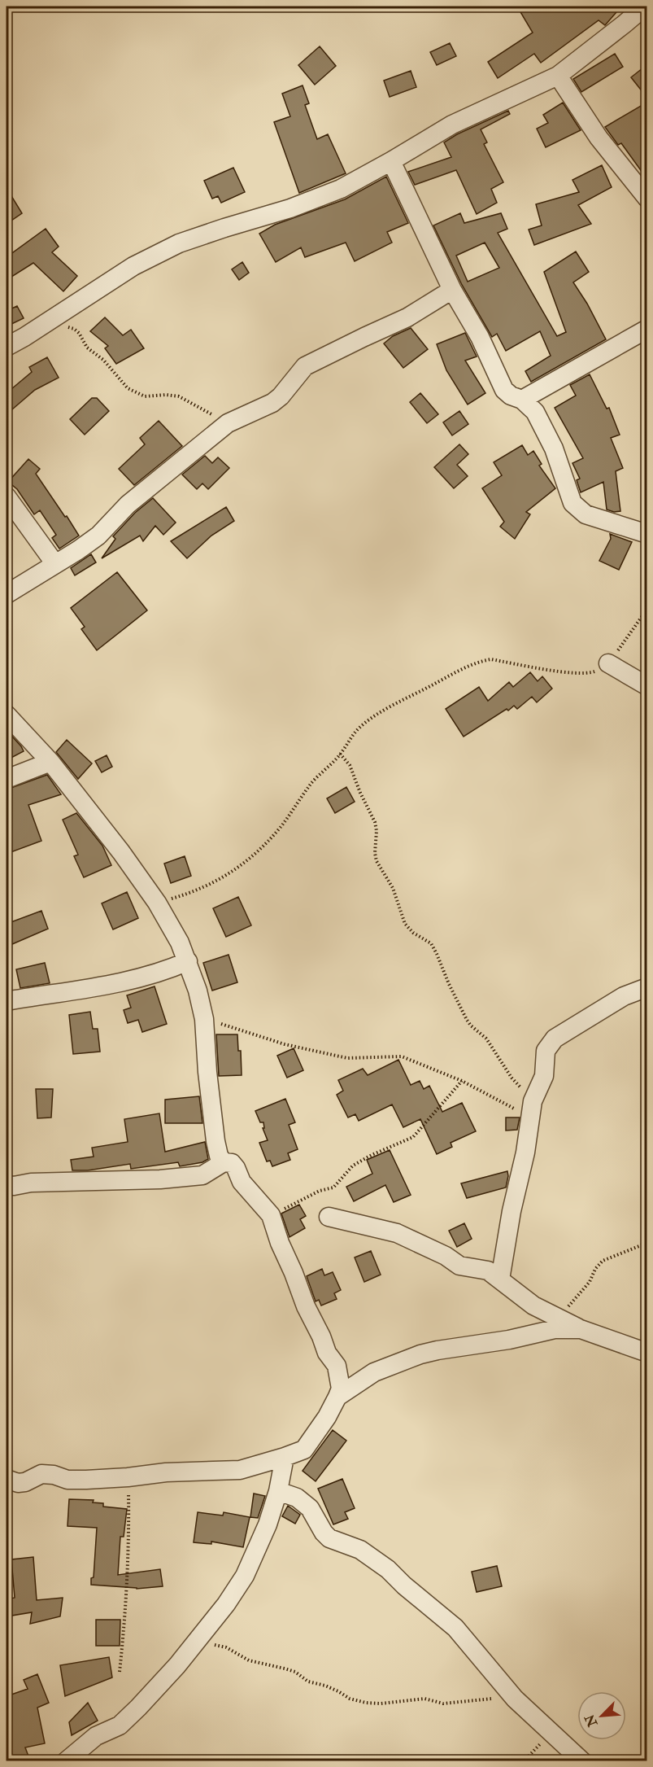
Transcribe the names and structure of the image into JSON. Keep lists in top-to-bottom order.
{
  "north": "bottom left"
}
